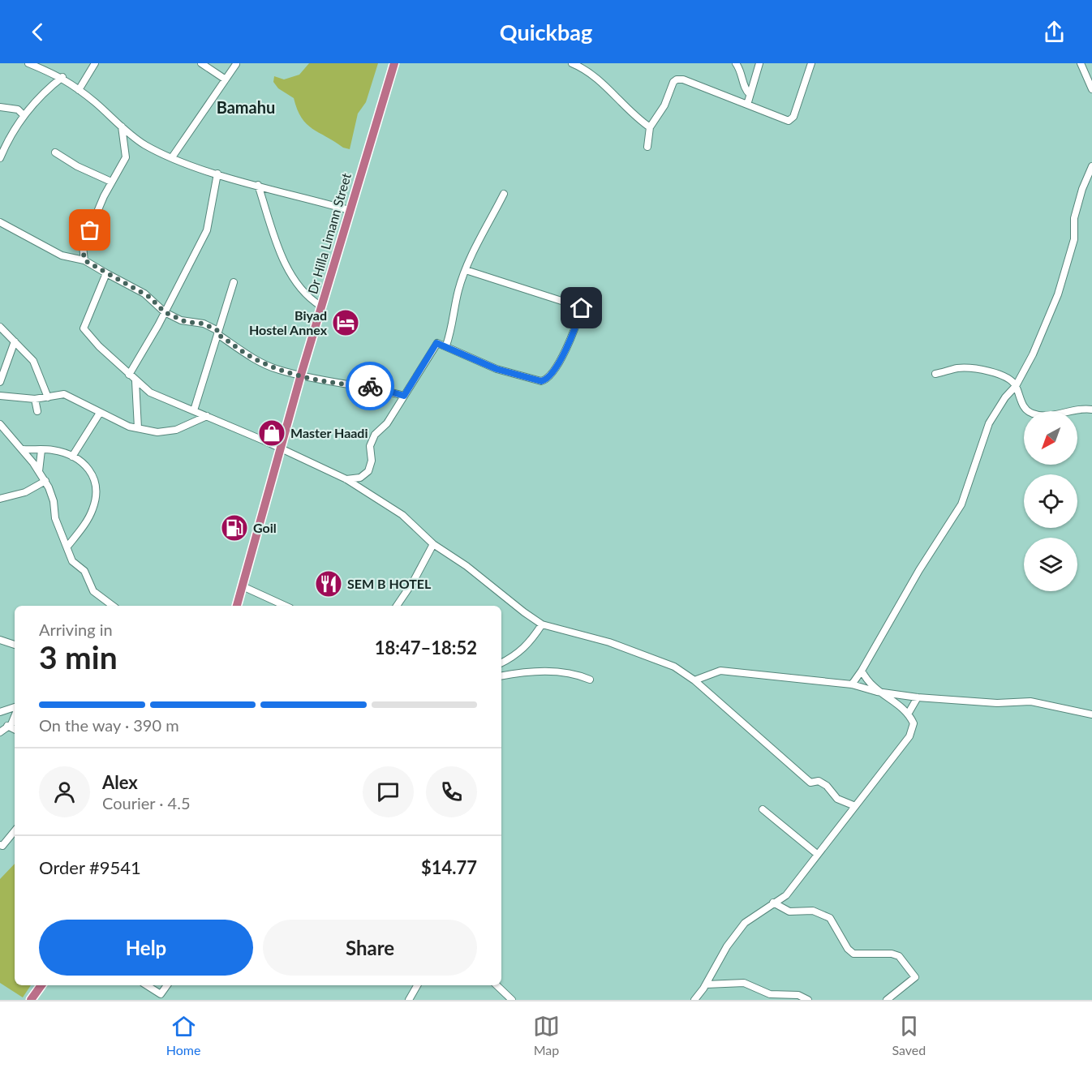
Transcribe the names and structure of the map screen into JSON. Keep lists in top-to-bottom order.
{
  "streets": {
    "highway": ["Dr Hilla Limann Street"]
  },
  "districts": ["Bamahu"],
  "places": {
    "hotel": ["Biyad Hostel Annex"],
    "shop": ["Master Haadi"],
    "fuel station": ["Goil"],
    "restaurant": ["SEM B HOTEL"]
  },
  "north": "bottom left",
  "page": {
    "header": "Quickbag",
    "heading": ["3 min", "Arriving in", "18:47–18:52"],
    "panel": [
      "Alex",
      "Courier · 4.5",
      "Order #9541",
      "$14.77"
    ],
    "bar": "On the way · 390 m",
    "buttons": ["Help", "Share"],
    "tabs": ["Home", "Map", "Saved"]
  }
}
